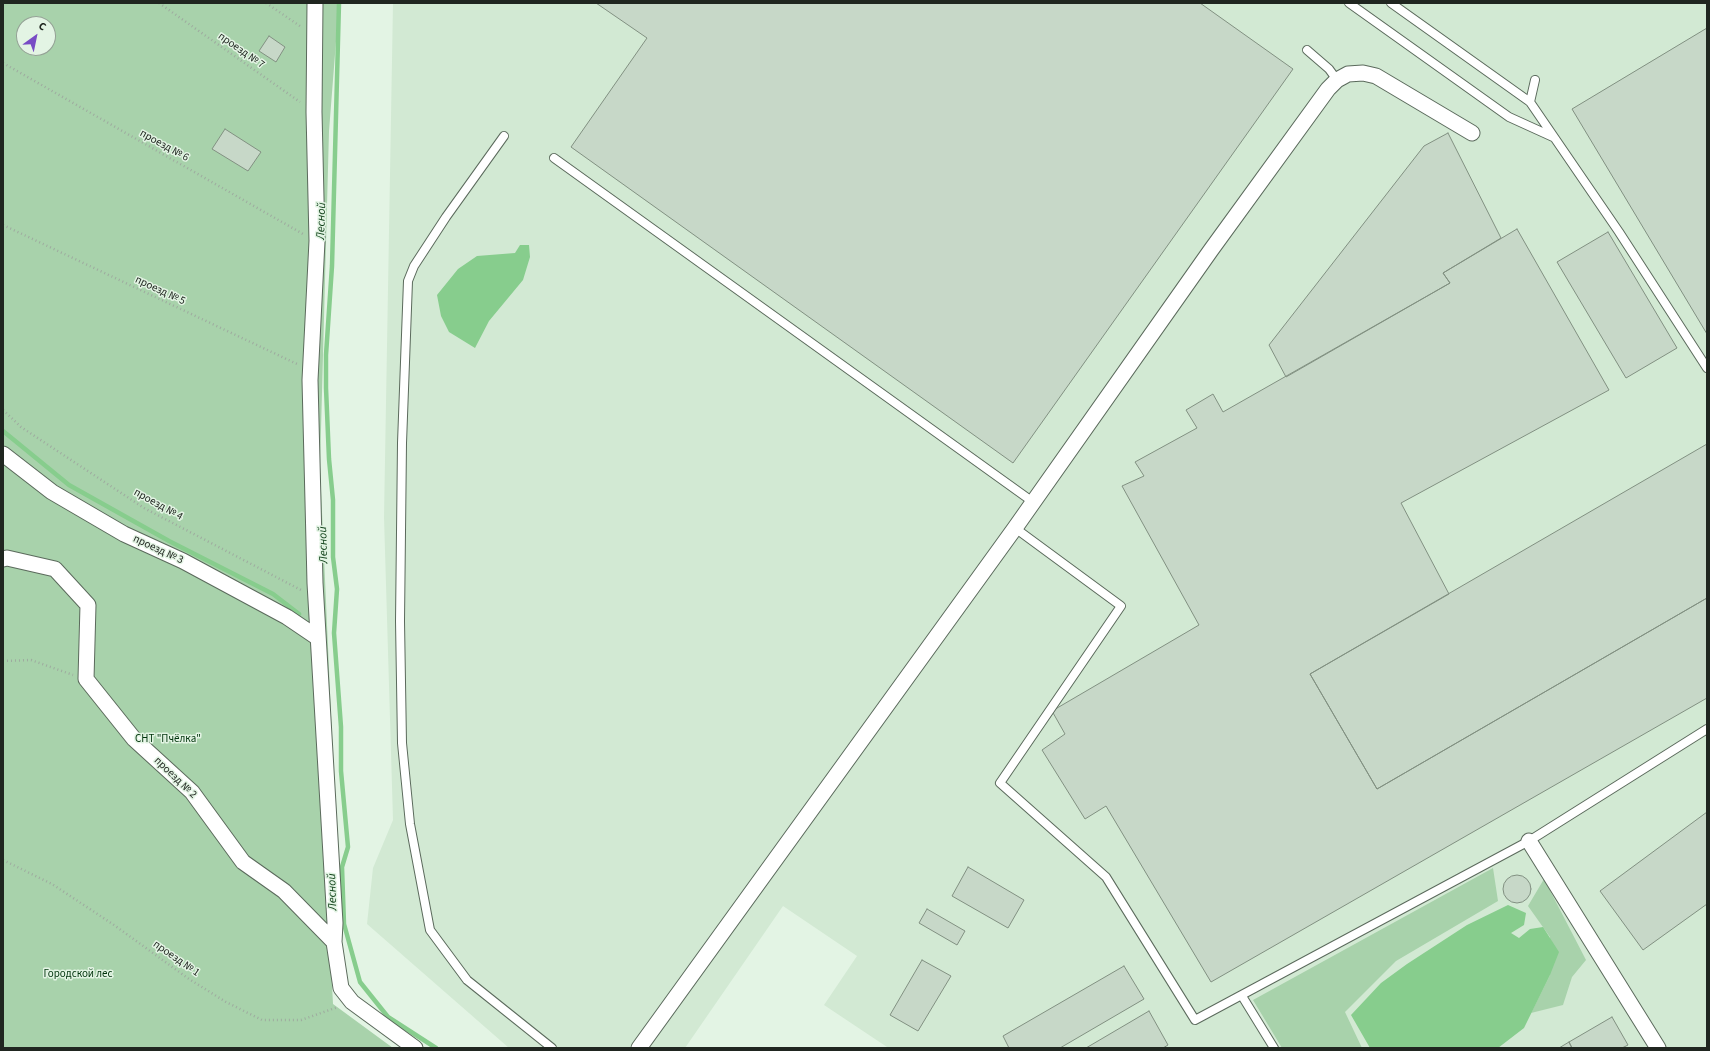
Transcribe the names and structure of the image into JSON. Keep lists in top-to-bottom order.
{
  "streets": {
    "street": ["проезд № 3", "проезд № 2"],
    "path": [
      "проезд № 7",
      "проезд № 6",
      "проезд № 5",
      "проезд № 4",
      "проезд № 1"
    ]
  },
  "water": ["Лесной"],
  "parks": ["СНТ \"Пчёлка\"", "Городской лес"],
  "north": "top right"
}
